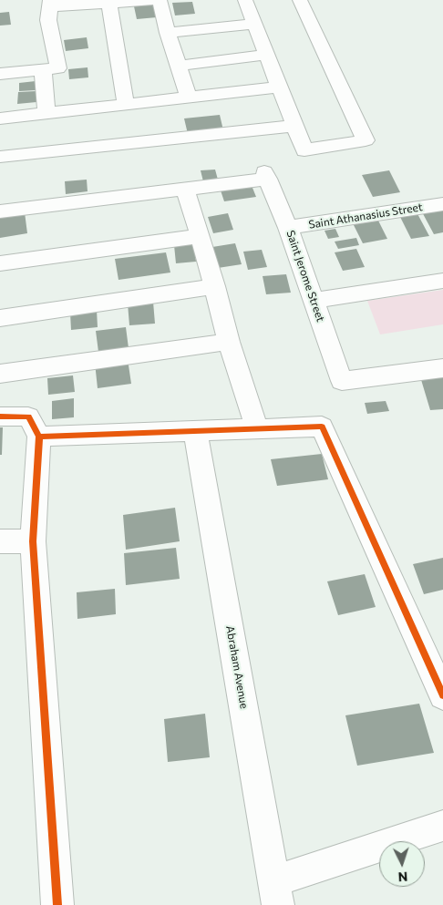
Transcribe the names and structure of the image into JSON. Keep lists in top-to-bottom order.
{
  "streets": {
    "street": ["Saint Athanasius Street", "Saint Jerome Street", "Abraham Avenue"]
  },
  "crossings": [
    ["Saint Athanasius Street", "Saint Jerome Street"]
  ],
  "north": "bottom"
}
